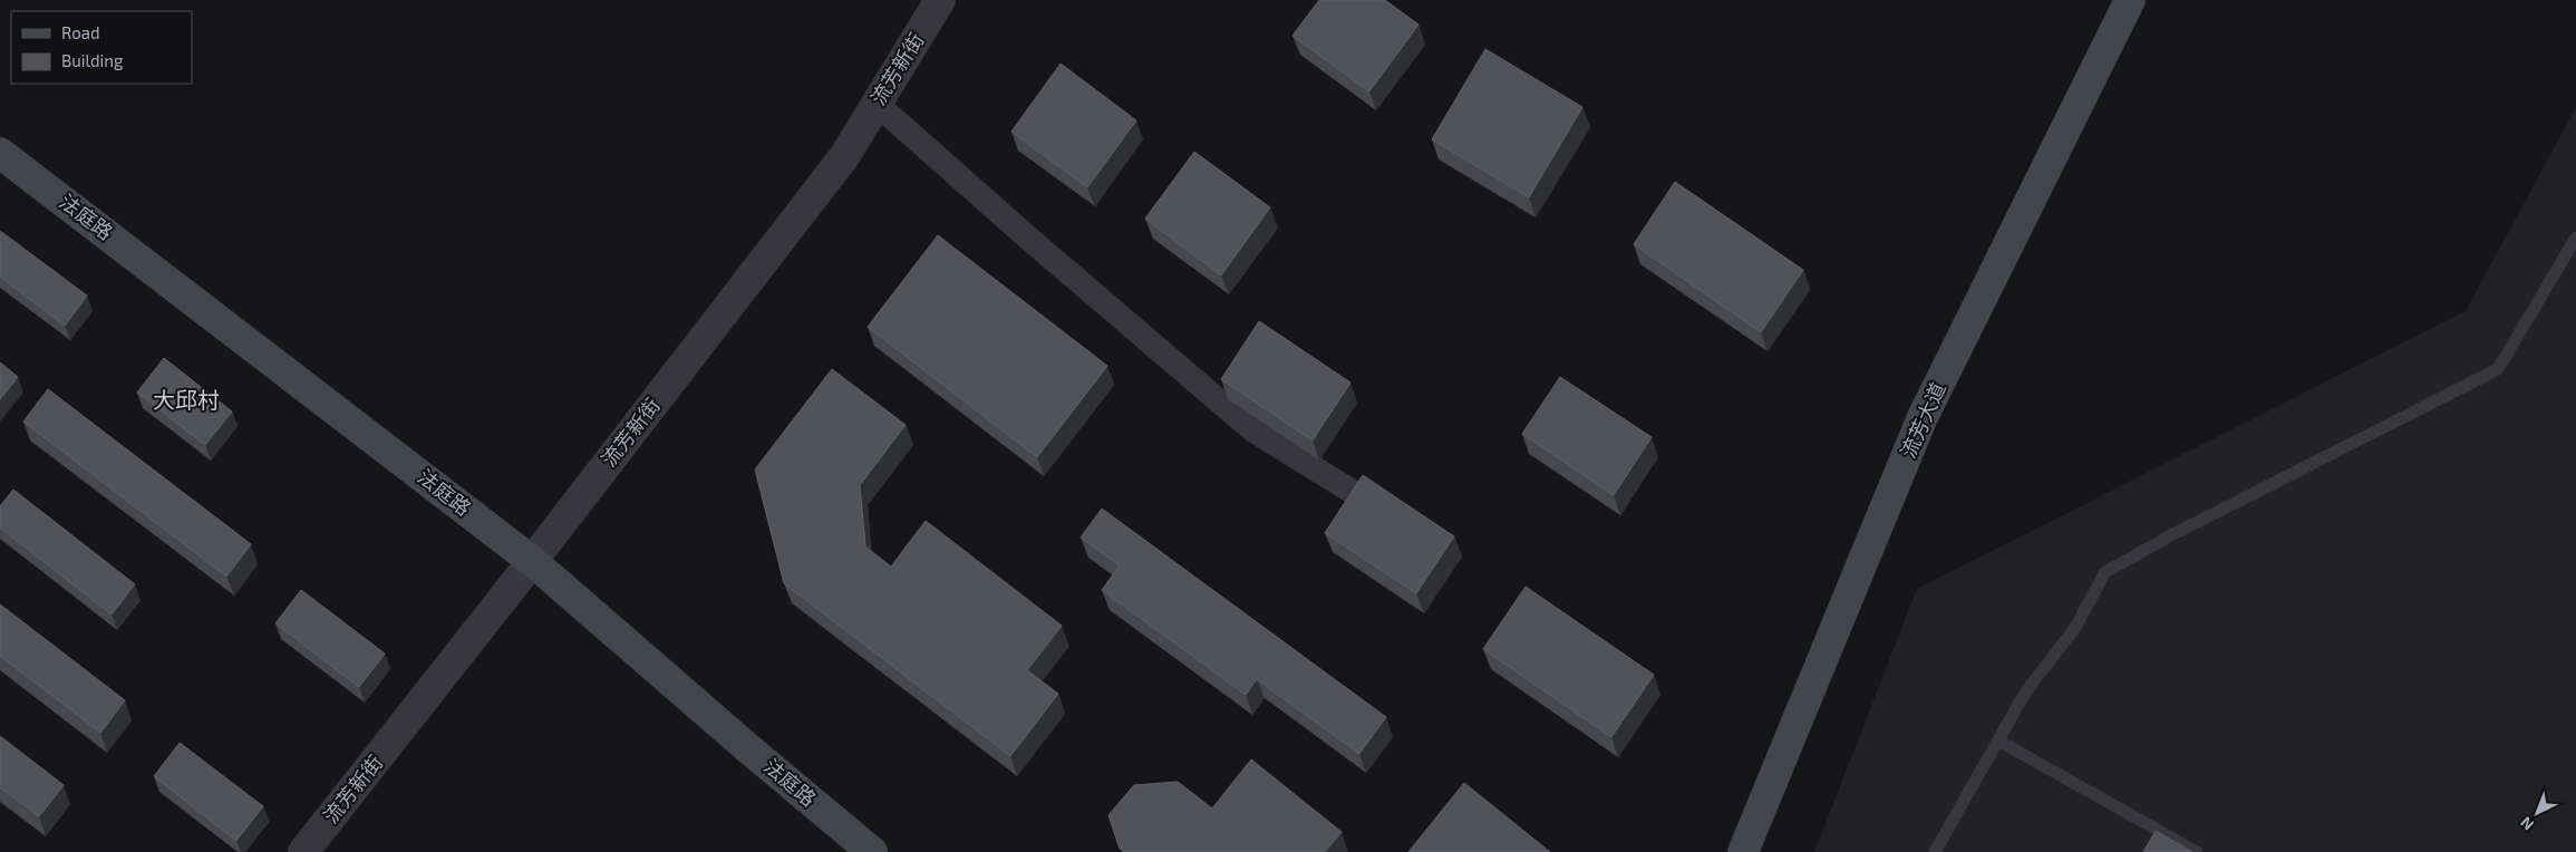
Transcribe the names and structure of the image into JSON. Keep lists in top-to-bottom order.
{
  "streets": {
    "main road": ["法庭路", "流芳大道"],
    "street": ["流芳新街"]
  },
  "crossings": [
    ["流芳新街", "法庭路"]
  ],
  "districts": ["大邱村"],
  "legend": ["Road", "Building"],
  "north": "bottom left"
}
